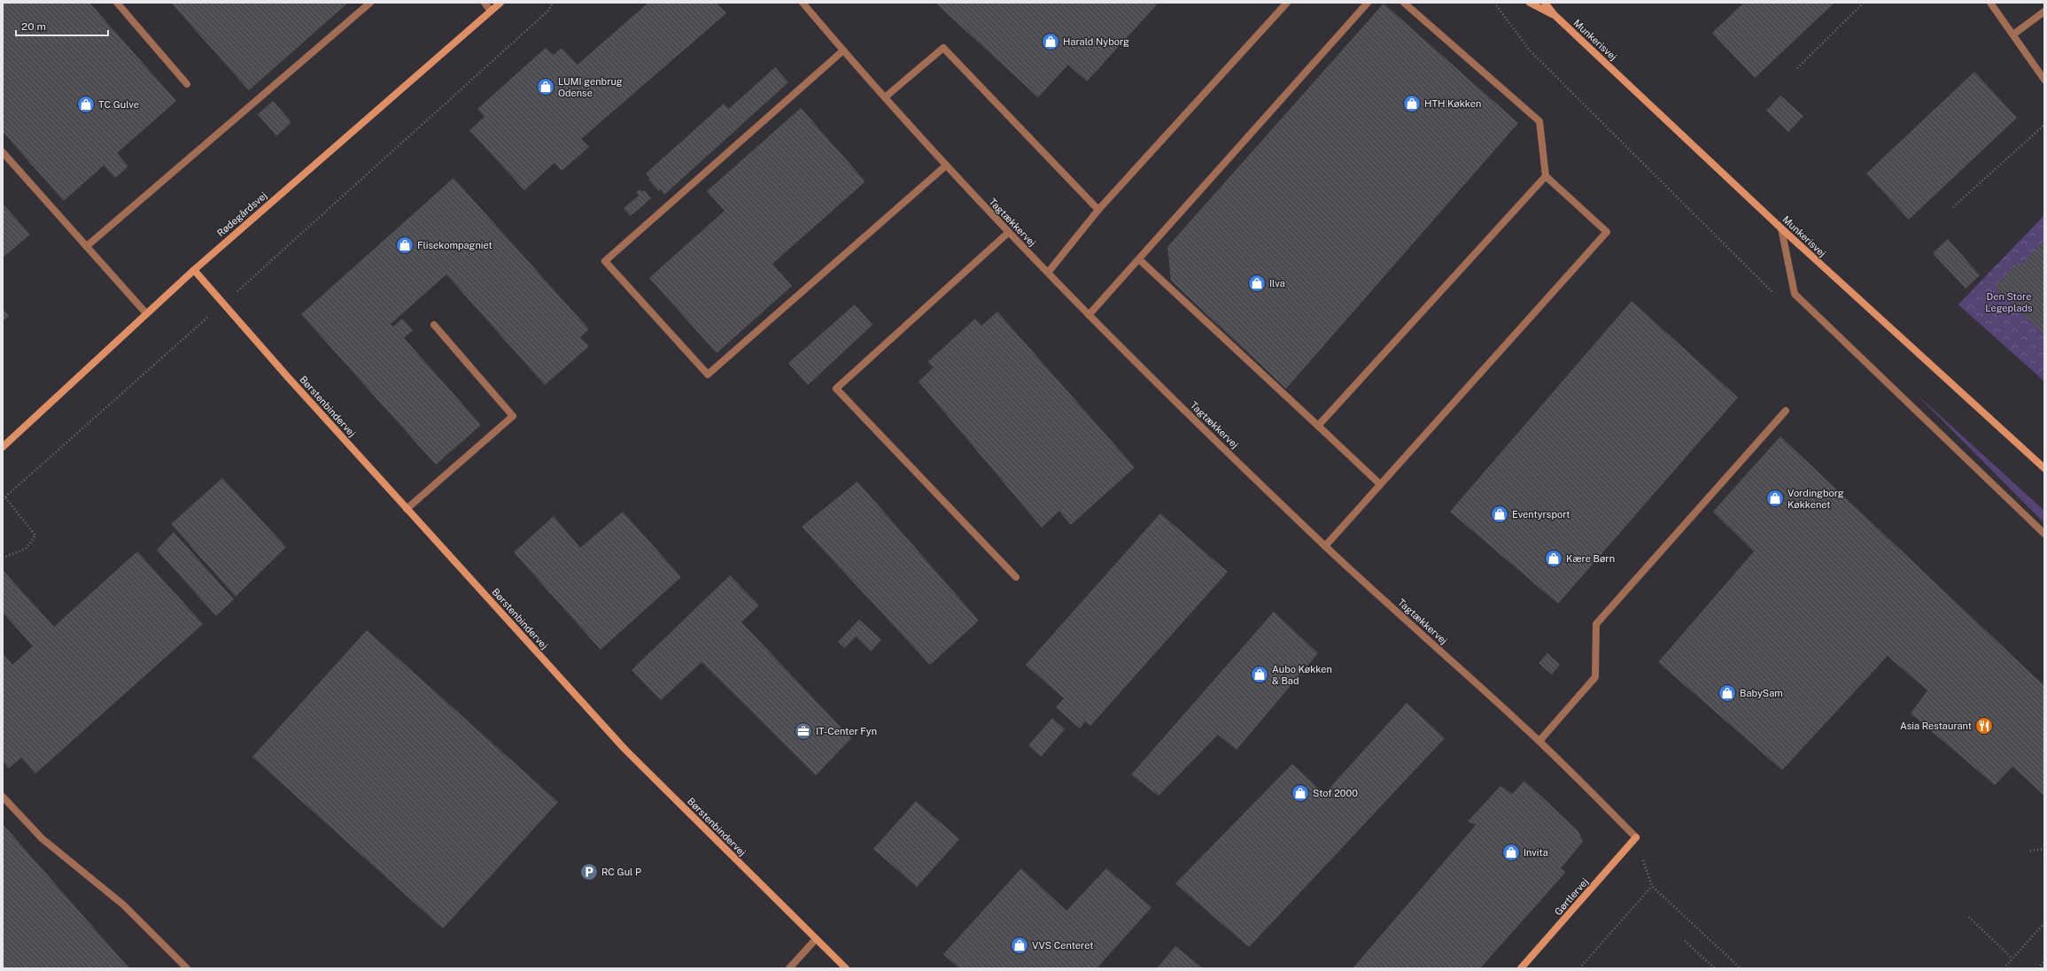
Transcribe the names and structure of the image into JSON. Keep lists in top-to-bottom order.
{
  "streets": {
    "street": [
      "Munkerisvej",
      "Rødegårdsvej",
      "Tagtækkervej",
      "Børstenbindervej",
      "Gørtlervej"
    ]
  },
  "crossings": [
    ["Rødegårdsvej", "Børstenbindervej"],
    ["Tagtækkervej", "Gørtlervej"]
  ],
  "parks": ["Den Store Legeplads"],
  "places": {
    "shop": [
      "Harald Nyborg",
      "LUMI genbrug Odense",
      "HTH Køkken",
      "TC Gulve",
      "Flisekompagniet",
      "Ilva",
      "Vordingborg Køkkenet",
      "Eventyrsport",
      "Kære Børn",
      "Aubo Køkken & Bad",
      "BabySam",
      "Stof 2000",
      "Invita",
      "VVS Centeret"
    ],
    "restaurant": ["Asia Restaurant"],
    "office": ["IT-Center Fyn"],
    "parking": ["RC Gul P"]
  },
  "scale_bar": "20 m"
}
